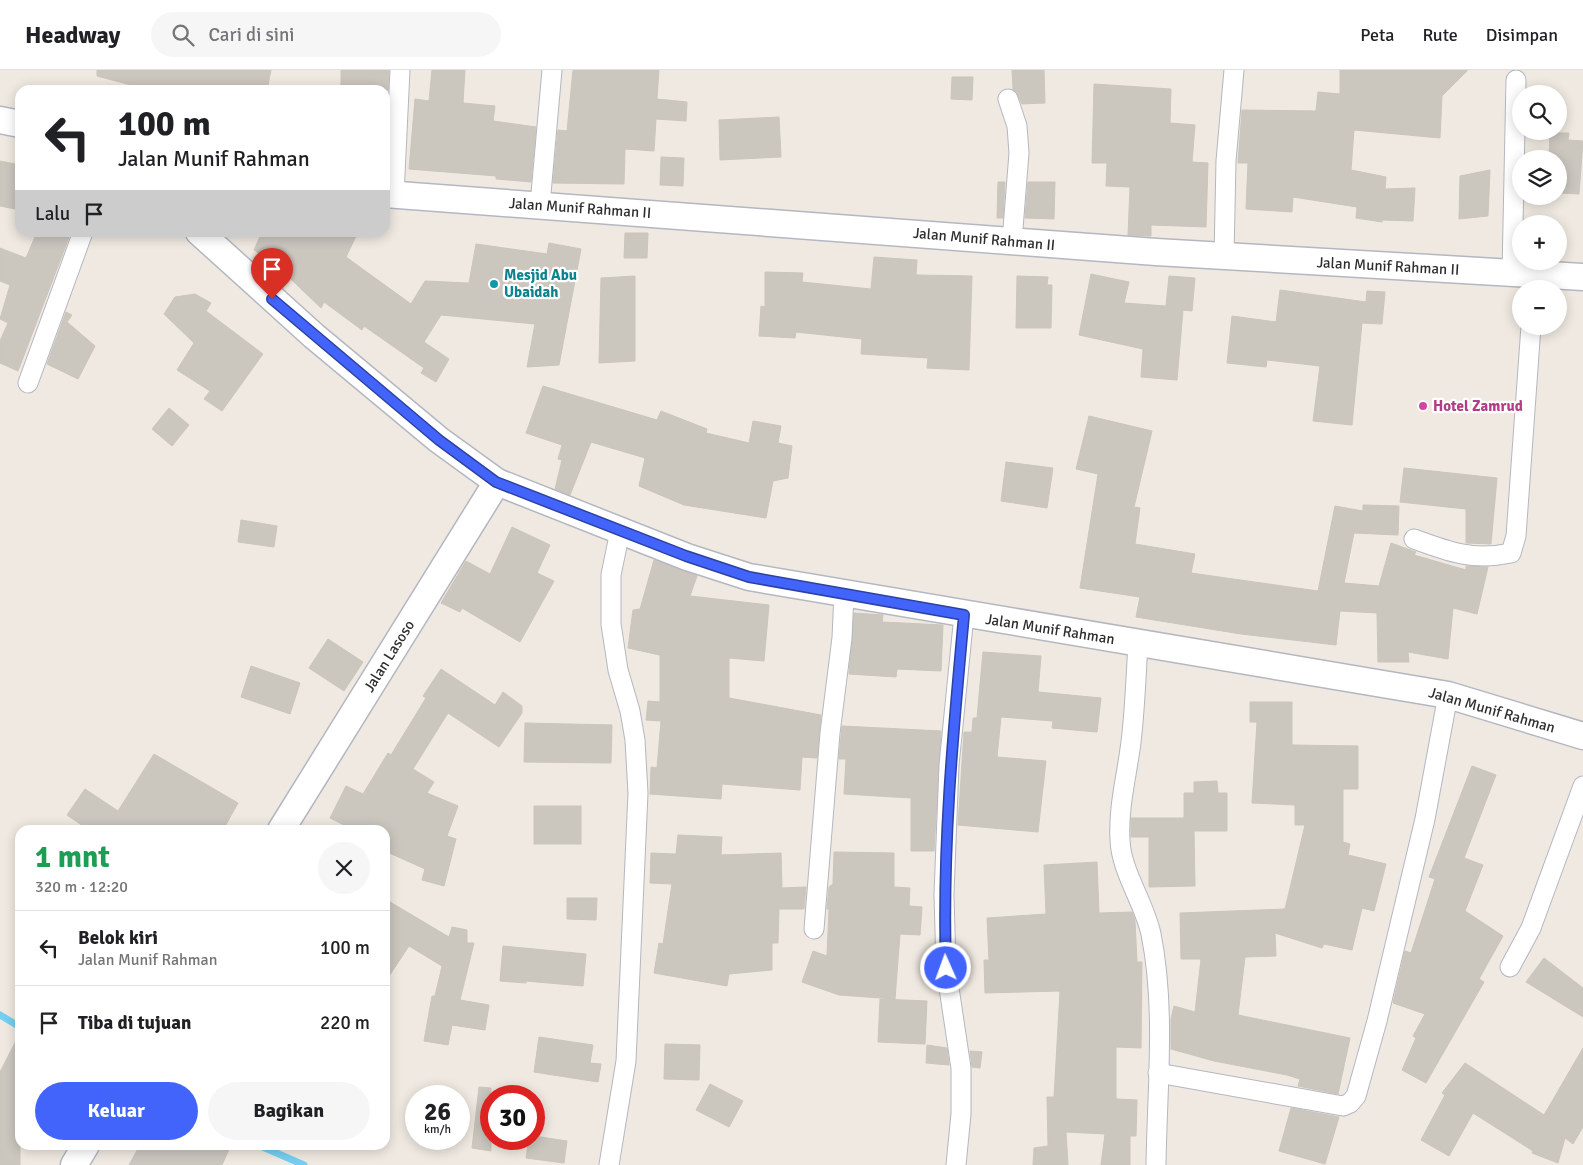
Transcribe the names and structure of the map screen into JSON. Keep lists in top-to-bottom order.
{
  "streets": {
    "street": ["Jalan Munif Rahman II", "Jalan Munif Rahman", "Jalan Lasoso"]
  },
  "crossings": [
    ["Jalan Munif Rahman", "Jalan Lasoso"]
  ],
  "places": ["Mesjid Abu Ubaidah", "Hotel Zamrud"],
  "page": {
    "header": "Headway",
    "search": "Cari di sini",
    "nav": ["Peta", "Rute", "Disimpan"],
    "map_buttons": ["+", "−"],
    "turn": ["100 m", "Jalan Munif Rahman"],
    "then": "Lalu",
    "heading": ["1 mnt", "320 m · 12:20"],
    "list": [
      {
        "name": "Belok kiri",
        "note": "Jalan Munif Rahman",
        "value": "100 m"
      },
      {
        "name": "Tiba di tujuan",
        "value": "220 m"
      }
    ],
    "buttons": ["Keluar", "Bagikan"],
    "speed": "26 km/h",
    "limit": "30"
  }
}
